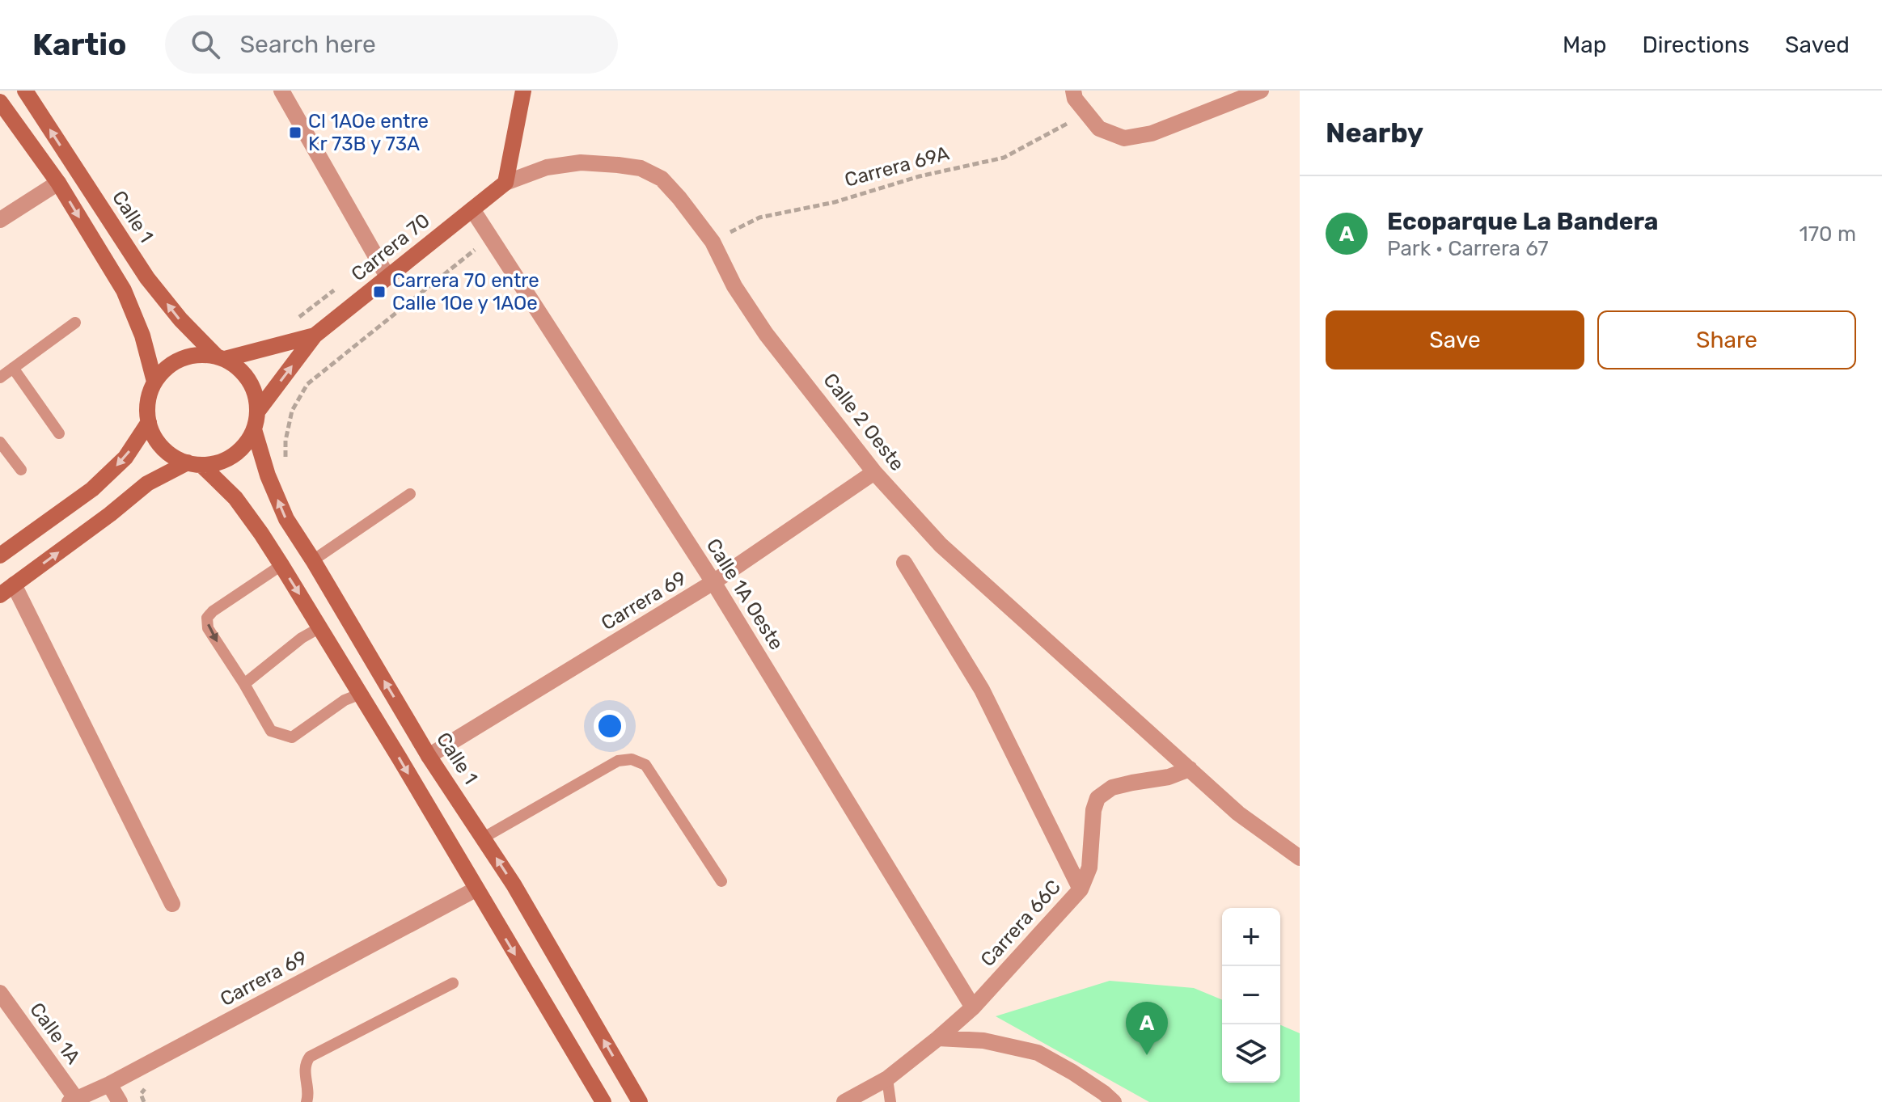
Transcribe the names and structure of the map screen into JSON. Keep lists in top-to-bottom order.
{
  "streets": {
    "street": [
      "Calle 1",
      "Carrera 70",
      "Calle 2 Oeste",
      "Calle 1A Oeste",
      "Carrera 69",
      "Carrera 66C",
      "Calle 1A"
    ],
    "path": ["Carrera 69A"]
  },
  "crossings": [
    ["Carrera 69A", "Calle 2 Oeste"],
    ["Calle 1", "Carrera 70"],
    ["Calle 1", "Carrera 69"],
    ["Carrera 70", "Calle 2 Oeste"],
    ["Carrera 70", "Calle 1A Oeste"],
    ["Calle 2 Oeste", "Carrera 69"],
    ["Calle 2 Oeste", "Carrera 66C"],
    ["Calle 1A Oeste", "Carrera 69"],
    ["Calle 1A Oeste", "Carrera 66C"],
    ["Carrera 69", "Calle 1A"]
  ],
  "places": {
    "transit": ["Cl 1AOe entre Kr 73B y 73A", "Carrera 70 entre Calle 1Oe y 1AOe"]
  },
  "page": {
    "header": "Kartio",
    "search": "Search here",
    "nav": ["Map", "Directions", "Saved"],
    "heading": "Nearby",
    "list": [
      {
        "mark": "A",
        "name": "Ecoparque La Bandera",
        "note": "Park · Carrera 67",
        "value": "170 m"
      }
    ],
    "buttons": ["Save", "Share"],
    "map_buttons": ["+", "−"],
    "pins": "A"
  }
}
